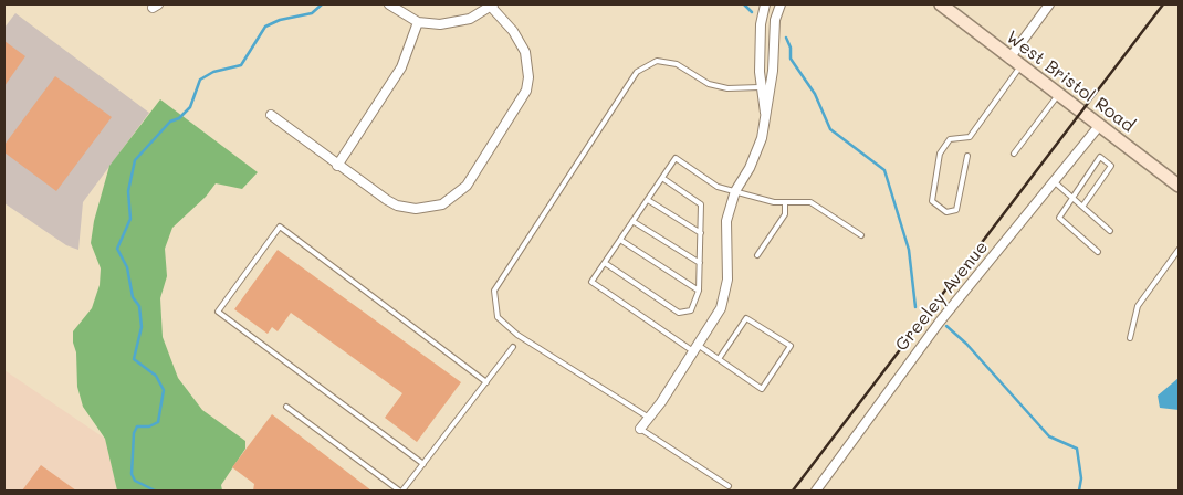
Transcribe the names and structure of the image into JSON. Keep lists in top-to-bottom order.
{
  "streets": {
    "main road": ["West Bristol Road"],
    "street": ["Greeley Avenue"]
  },
  "crossings": [
    ["West Bristol Road", "Greeley Avenue"]
  ]
}
